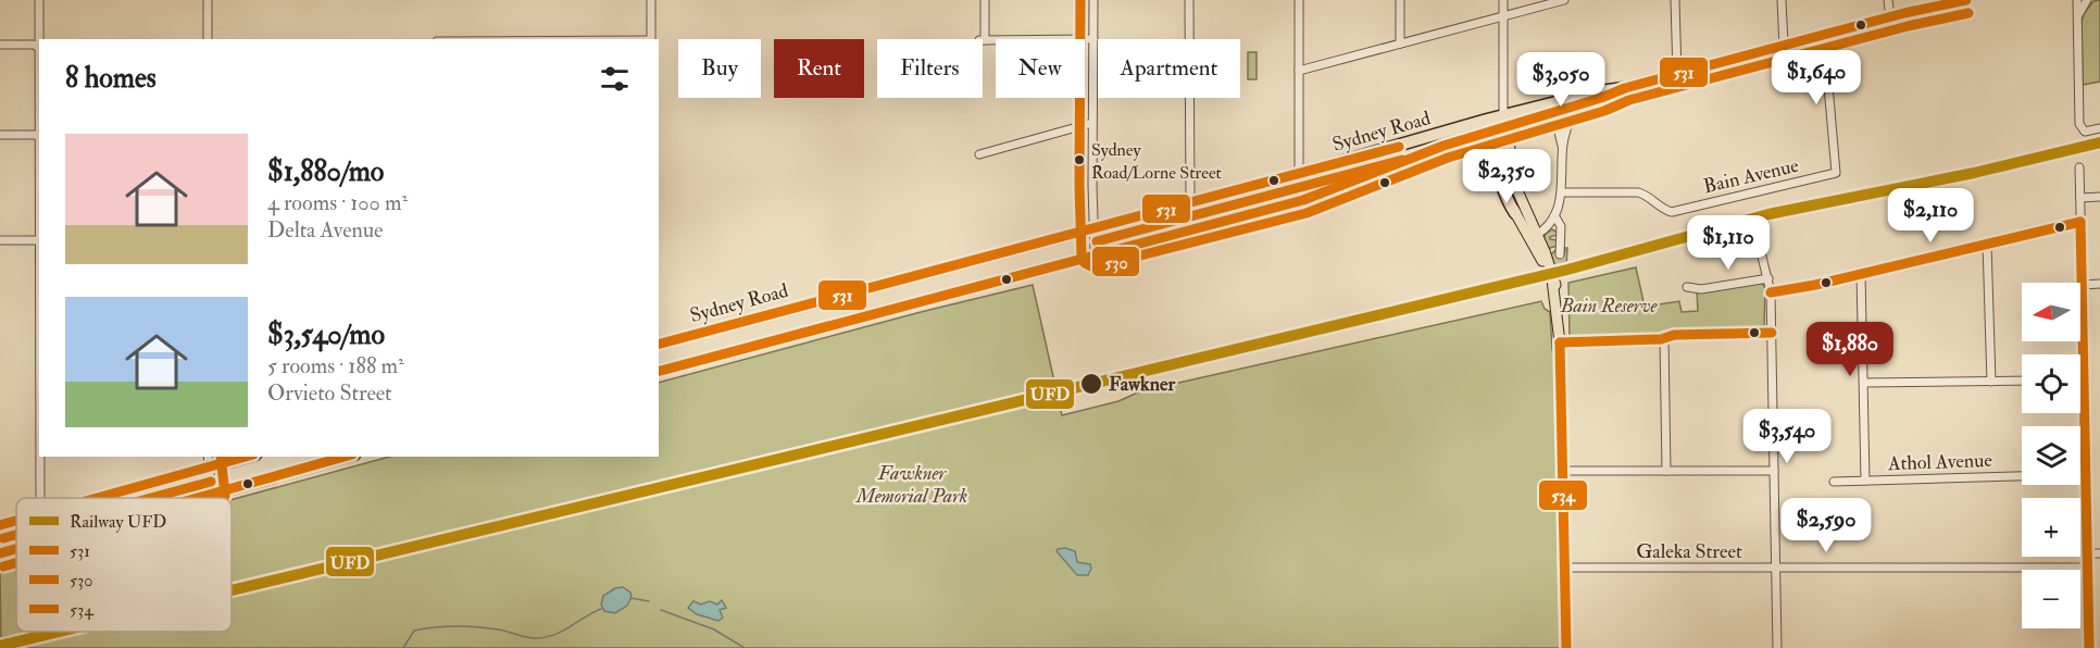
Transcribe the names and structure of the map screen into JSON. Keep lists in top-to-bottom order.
{
  "streets": {
    "highway": ["Sydney Road"],
    "street": ["Bain Avenue", "Athol Avenue", "Galeka Street"]
  },
  "crossings": [
    ["Sydney Road", "Bain Avenue"]
  ],
  "parks": ["Bain Reserve", "Fawkner Memorial Park"],
  "places": ["Sydney Road/Lorne Street", "Fawkner"],
  "lines": [
    "transit line 531",
    "transit line 530",
    "rail line UFD",
    "transit line 534"
  ],
  "legend": [
    "Railway UFD",
    "531",
    "530",
    "534"
  ],
  "north": "left",
  "page": {
    "chip": [
      "Buy",
      "Rent",
      "Filters",
      "New",
      "Apartment"
    ],
    "heading": "8 homes",
    "price": [
      "$1,640",
      "$3,050",
      "$2,350",
      "$2,110",
      "$1,110",
      "$1,880",
      "$3,540",
      "$2,590"
    ],
    "list": [
      {
        "name": "$1,880/mo",
        "note": "4 rooms · 100 m² · Delta Avenue"
      },
      {
        "name": "$3,540/mo",
        "note": "5 rooms · 188 m² · Orvieto Street"
      }
    ],
    "map_buttons": ["+", "−"]
  }
}
